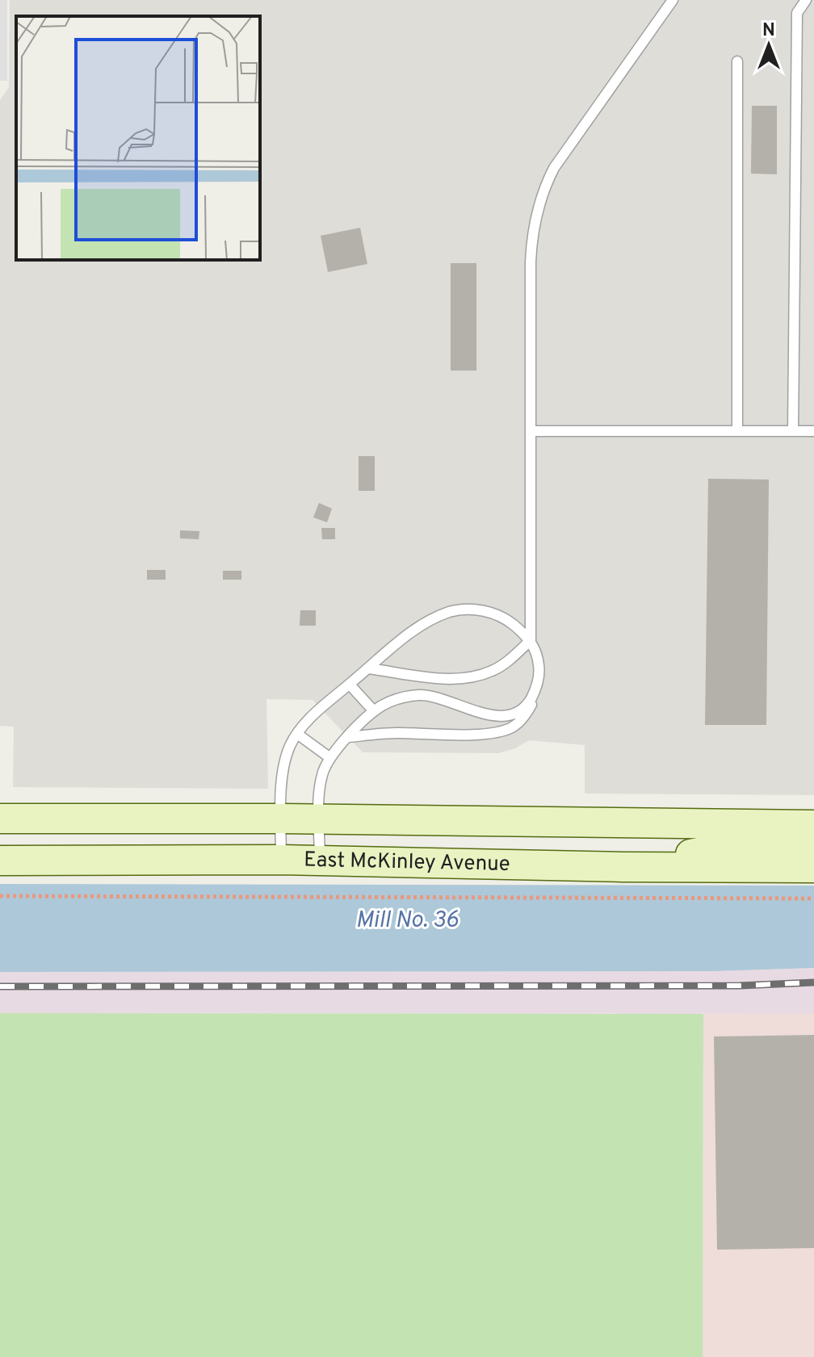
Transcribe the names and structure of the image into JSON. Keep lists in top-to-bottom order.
{
  "streets": {
    "main road": ["East McKinley Avenue"]
  },
  "water": ["Mill No. 36"],
  "north": "top"
}
